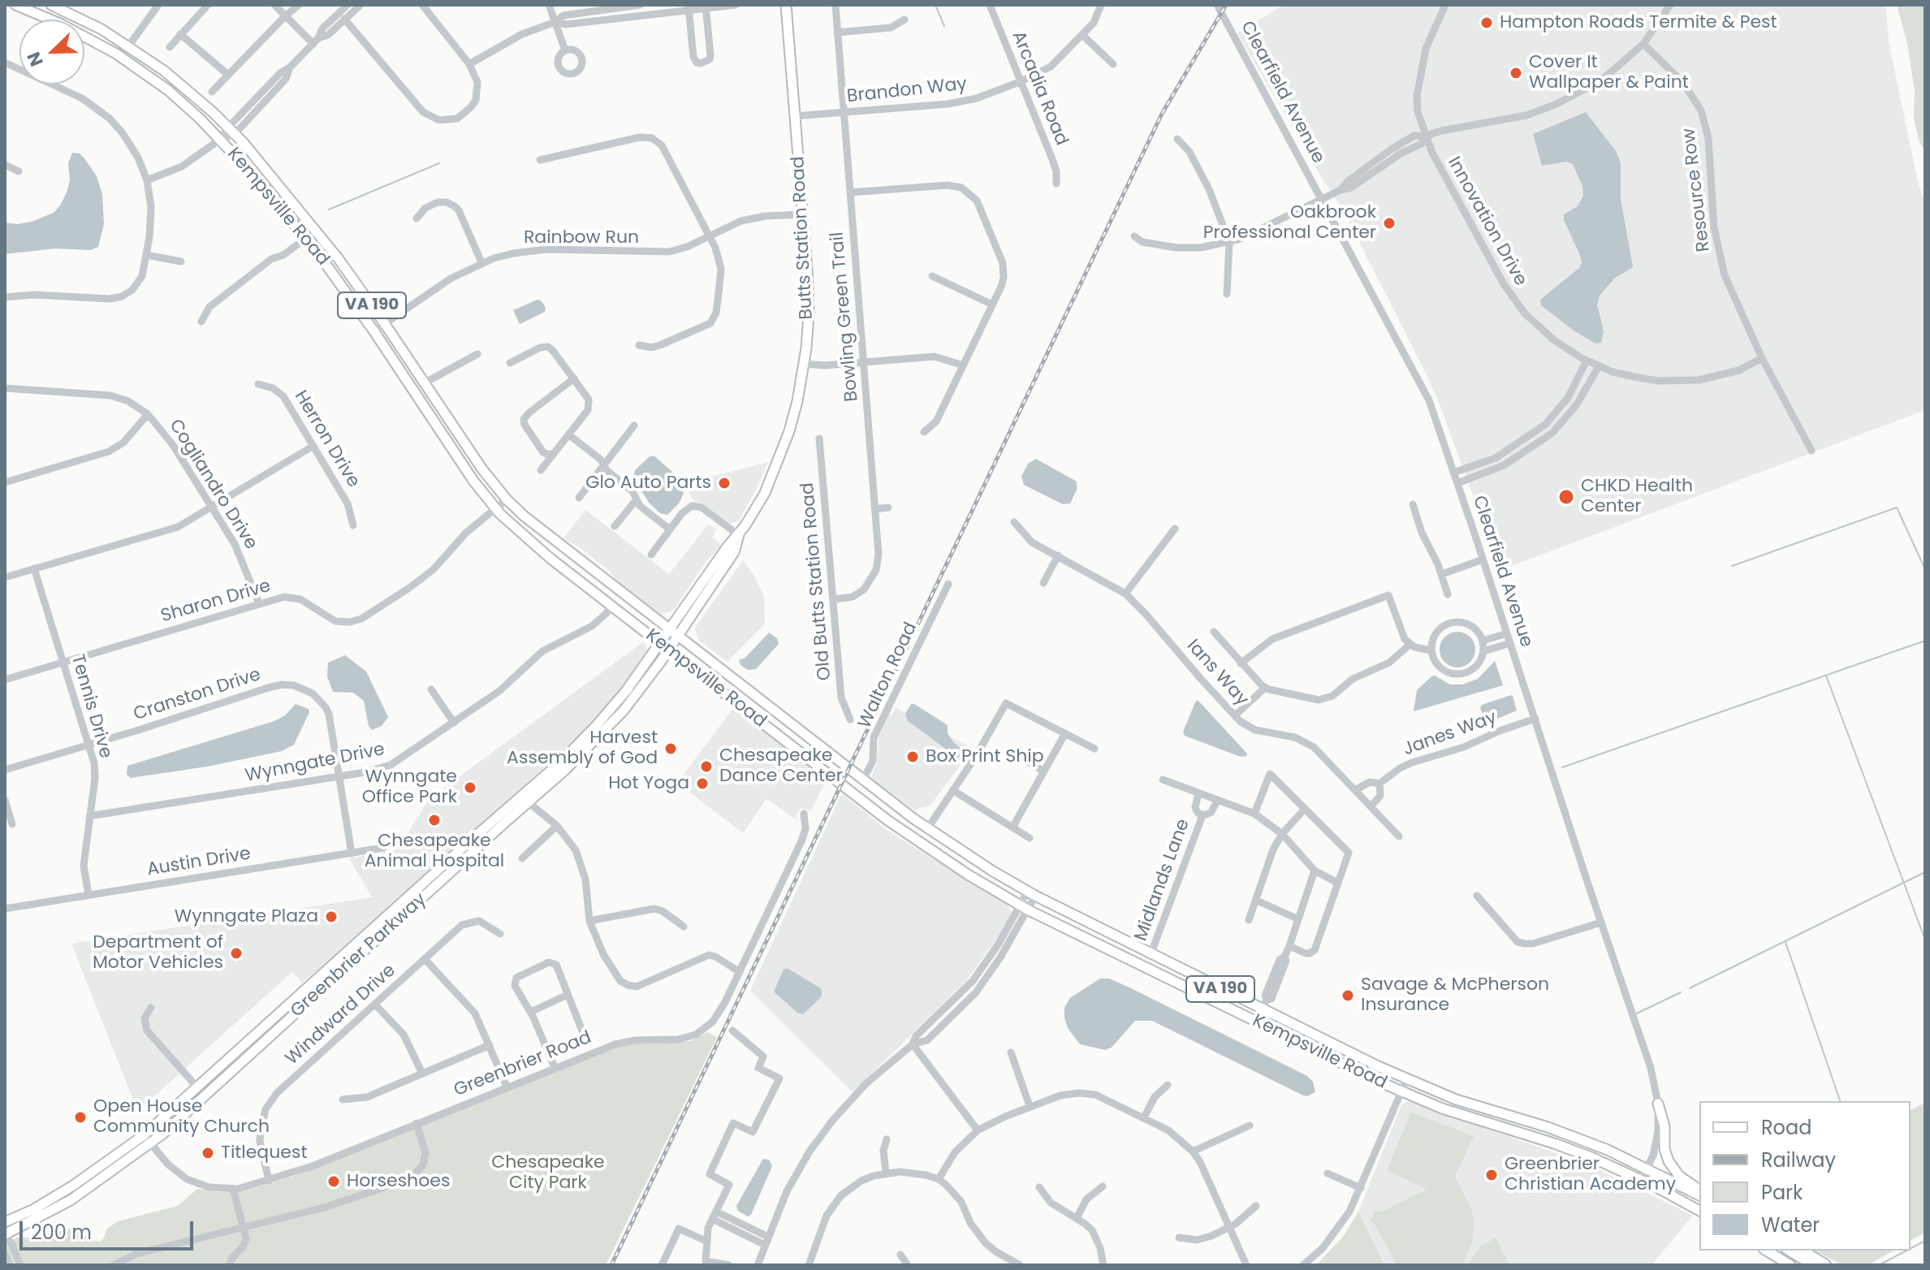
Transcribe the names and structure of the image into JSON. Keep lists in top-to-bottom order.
{
  "streets": {
    "main road": [
      "Kempsville Road",
      "Butts Station Road",
      "VA 190",
      "Greenbrier Parkway"
    ],
    "street": [
      "Arcadia Road",
      "Brandon Way",
      "Clearfield Avenue",
      "Resource Row",
      "Innovation Drive",
      "Rainbow Run",
      "Bowling Green Trail",
      "Herron Drive",
      "Cogliandro Drive",
      "Old Butts Station Road",
      "Sharon Drive",
      "Ians Way",
      "Walton Road",
      "Cranston Drive",
      "Tennis Drive",
      "Janes Way",
      "Wynngate Drive",
      "Austin Drive",
      "Midlands Lane",
      "Windward Drive",
      "Greenbrier Road"
    ]
  },
  "crossings": [
    ["Arcadia Road", "Brandon Way"],
    ["Brandon Way", "Butts Station Road"],
    ["Brandon Way", "Bowling Green Trail"],
    ["Clearfield Avenue", "Kempsville Road"],
    ["Clearfield Avenue", "Janes Way"],
    ["Resource Row", "Innovation Drive"],
    ["Kempsville Road", "Rainbow Run"],
    ["Kempsville Road", "Butts Station Road"],
    ["Kempsville Road", "Sharon Drive"],
    ["Kempsville Road", "Walton Road"],
    ["Kempsville Road", "Wynngate Drive"],
    ["Kempsville Road", "Midlands Lane"],
    ["Kempsville Road", "Greenbrier Parkway"],
    ["Rainbow Run", "Butts Station Road"],
    ["Butts Station Road", "Greenbrier Parkway"],
    ["Bowling Green Trail", "Old Butts Station Road"],
    ["Cogliandro Drive", "Sharon Drive"],
    ["Sharon Drive", "Tennis Drive"],
    ["Ians Way", "Janes Way"],
    ["Cranston Drive", "Tennis Drive"],
    ["Cranston Drive", "Wynngate Drive"],
    ["Cranston Drive", "Austin Drive"],
    ["Tennis Drive", "Wynngate Drive"],
    ["Tennis Drive", "Austin Drive"],
    ["Greenbrier Parkway", "Greenbrier Road"],
    ["Windward Drive", "Greenbrier Road"]
  ],
  "parks": ["Chesapeake City Park"],
  "places": [
    "Hampton Roads Termite & Pest",
    "Cover It Wallpaper & Paint",
    "Oakbrook Professional Center",
    "Glo Auto Parts",
    "CHKD Health Center",
    "Harvest Assembly of God",
    "Box Print Ship",
    "Chesapeake Dance Center",
    "Hot Yoga",
    "Wynngate Office Park",
    "Chesapeake Animal Hospital",
    "Wynngate Plaza",
    "Department of Motor Vehicles",
    "Savage & McPherson Insurance",
    "Open House Community Church",
    "Titlequest",
    "Greenbrier Christian Academy",
    "Horseshoes"
  ],
  "legend": [
    "Road",
    "Railway",
    "Park",
    "Water"
  ],
  "scale_bar": "200 m",
  "north": "bottom left"
}
